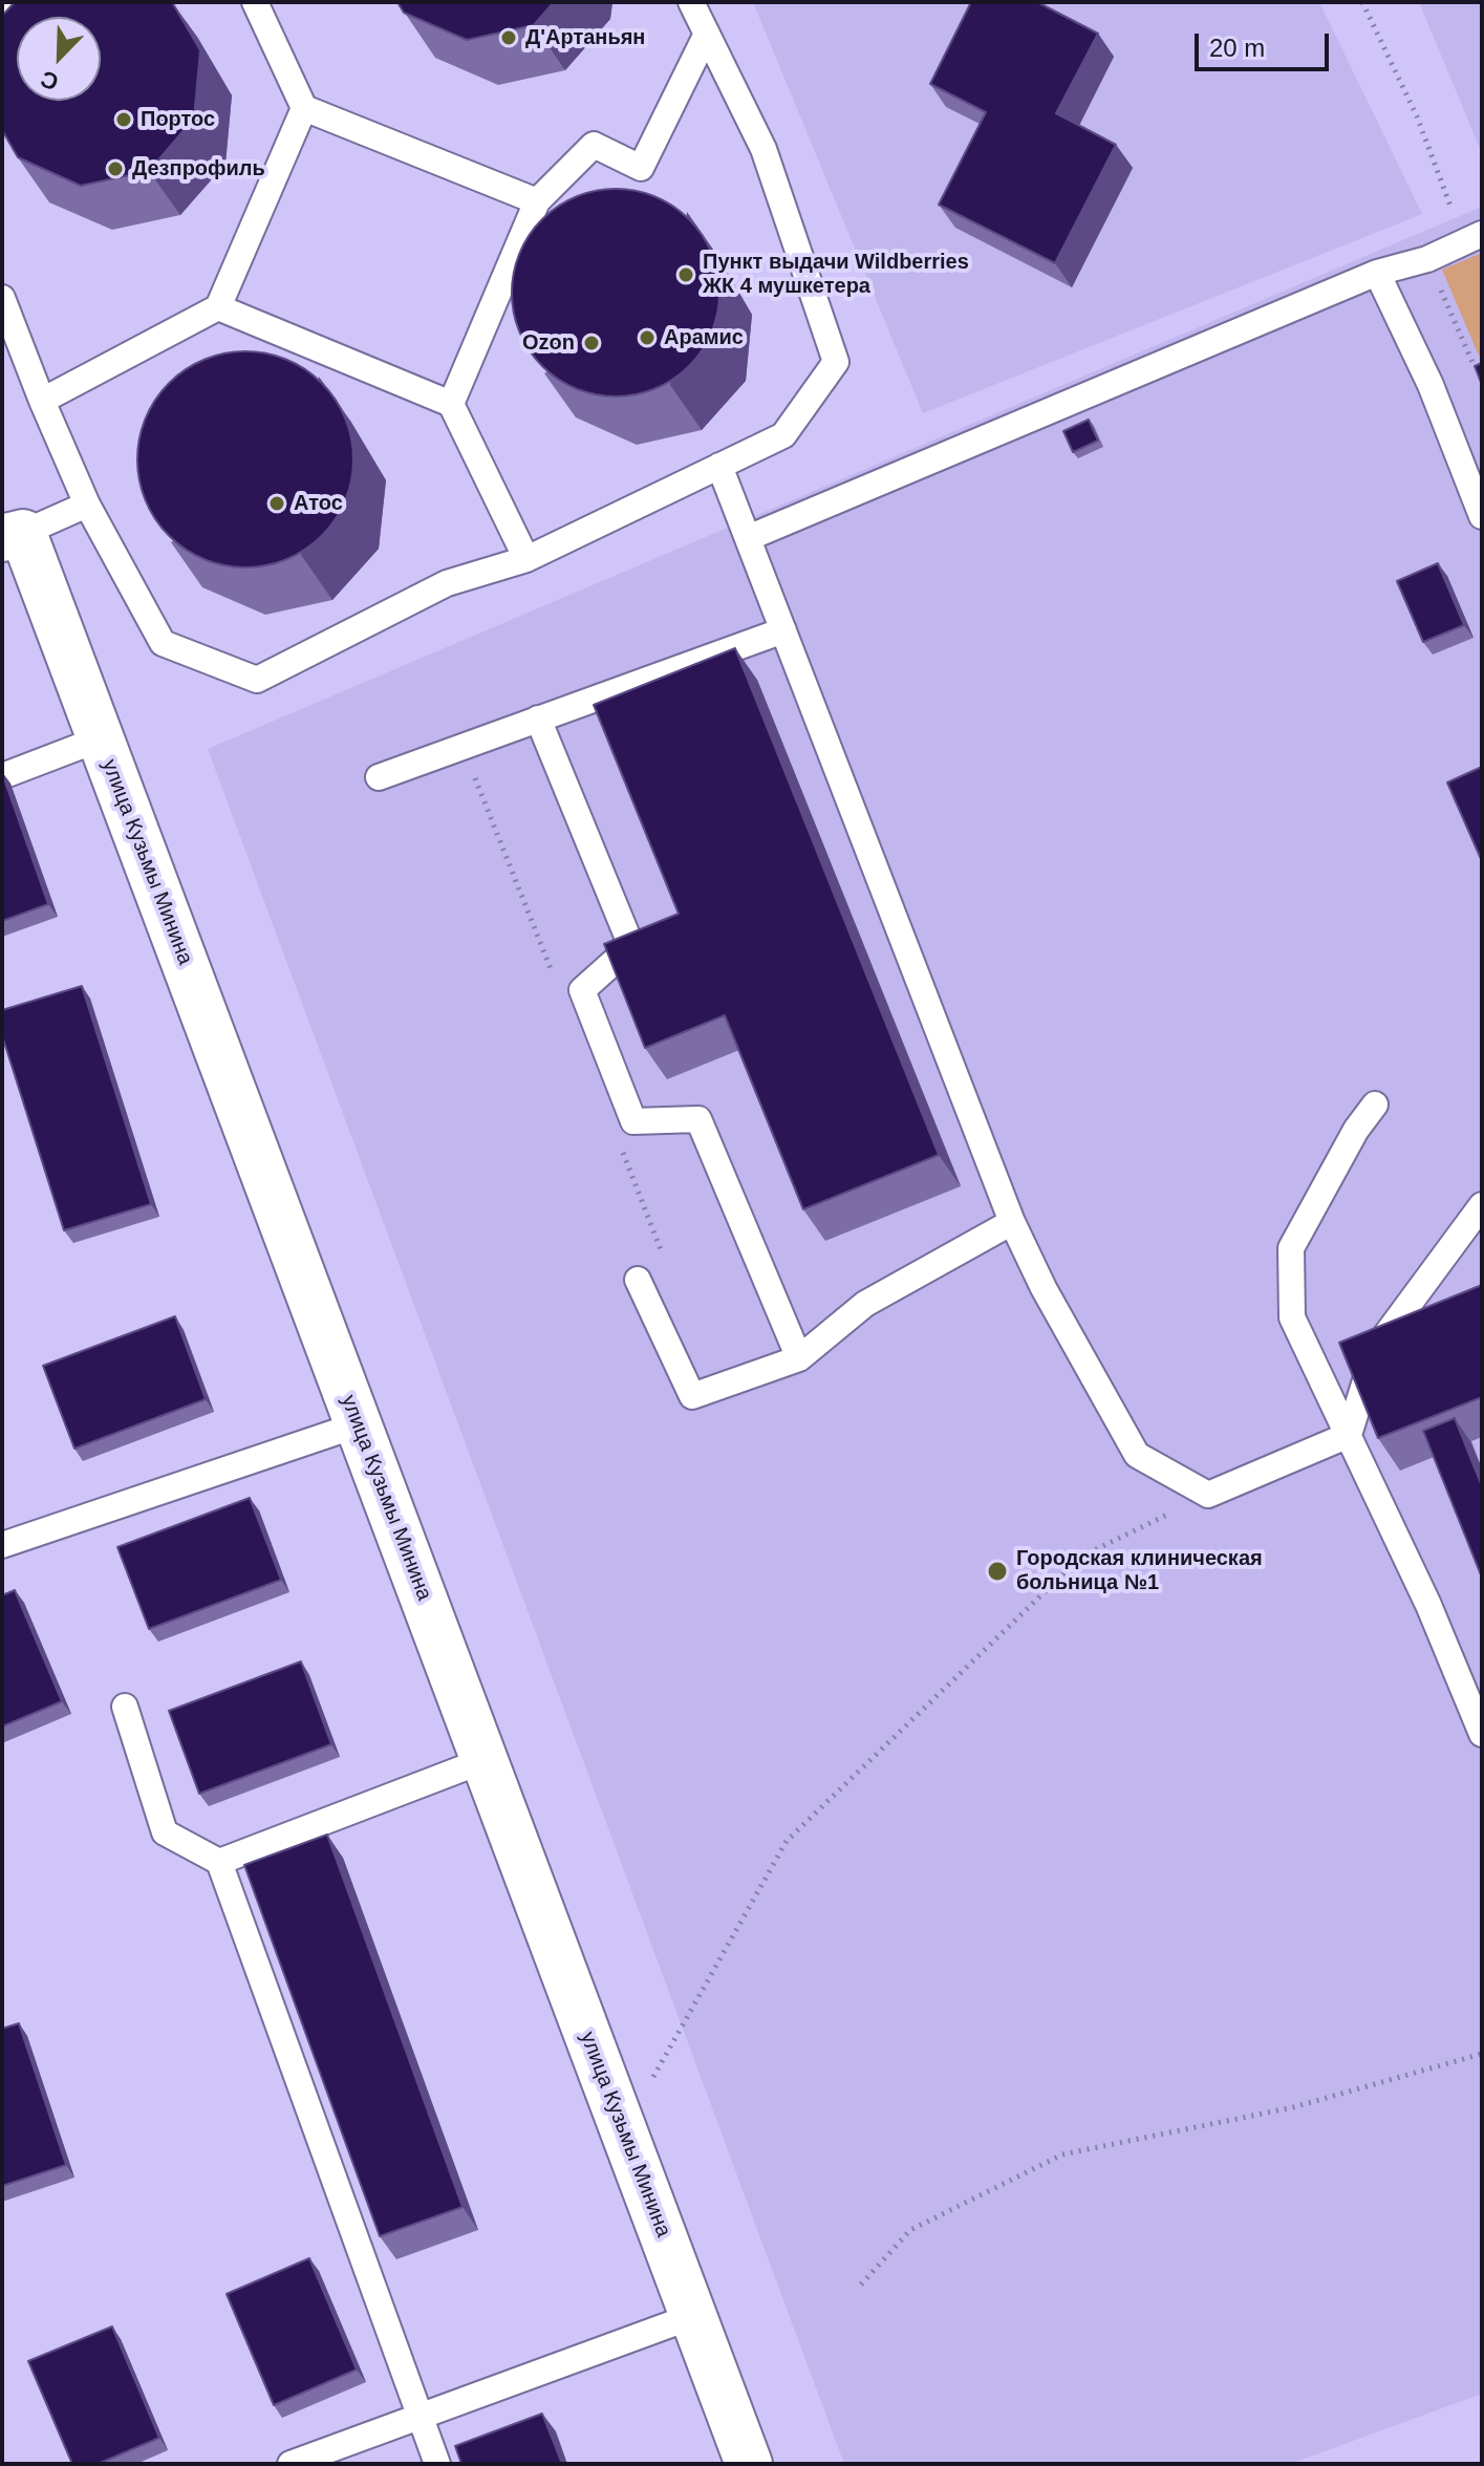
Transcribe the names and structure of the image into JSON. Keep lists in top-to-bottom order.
{
  "streets": {
    "street": ["улица Кузьмы Минина"]
  },
  "places": [
    "Д'Артаньян",
    "Портос",
    "Дезпрофиль",
    "Пункт выдачи Wildberries ЖК 4 мушкетера",
    "Арамис",
    "Ozon",
    "Атос",
    "Городская клиническая больница №1"
  ],
  "scale_bar": "20 m",
  "north": "bottom left"
}
